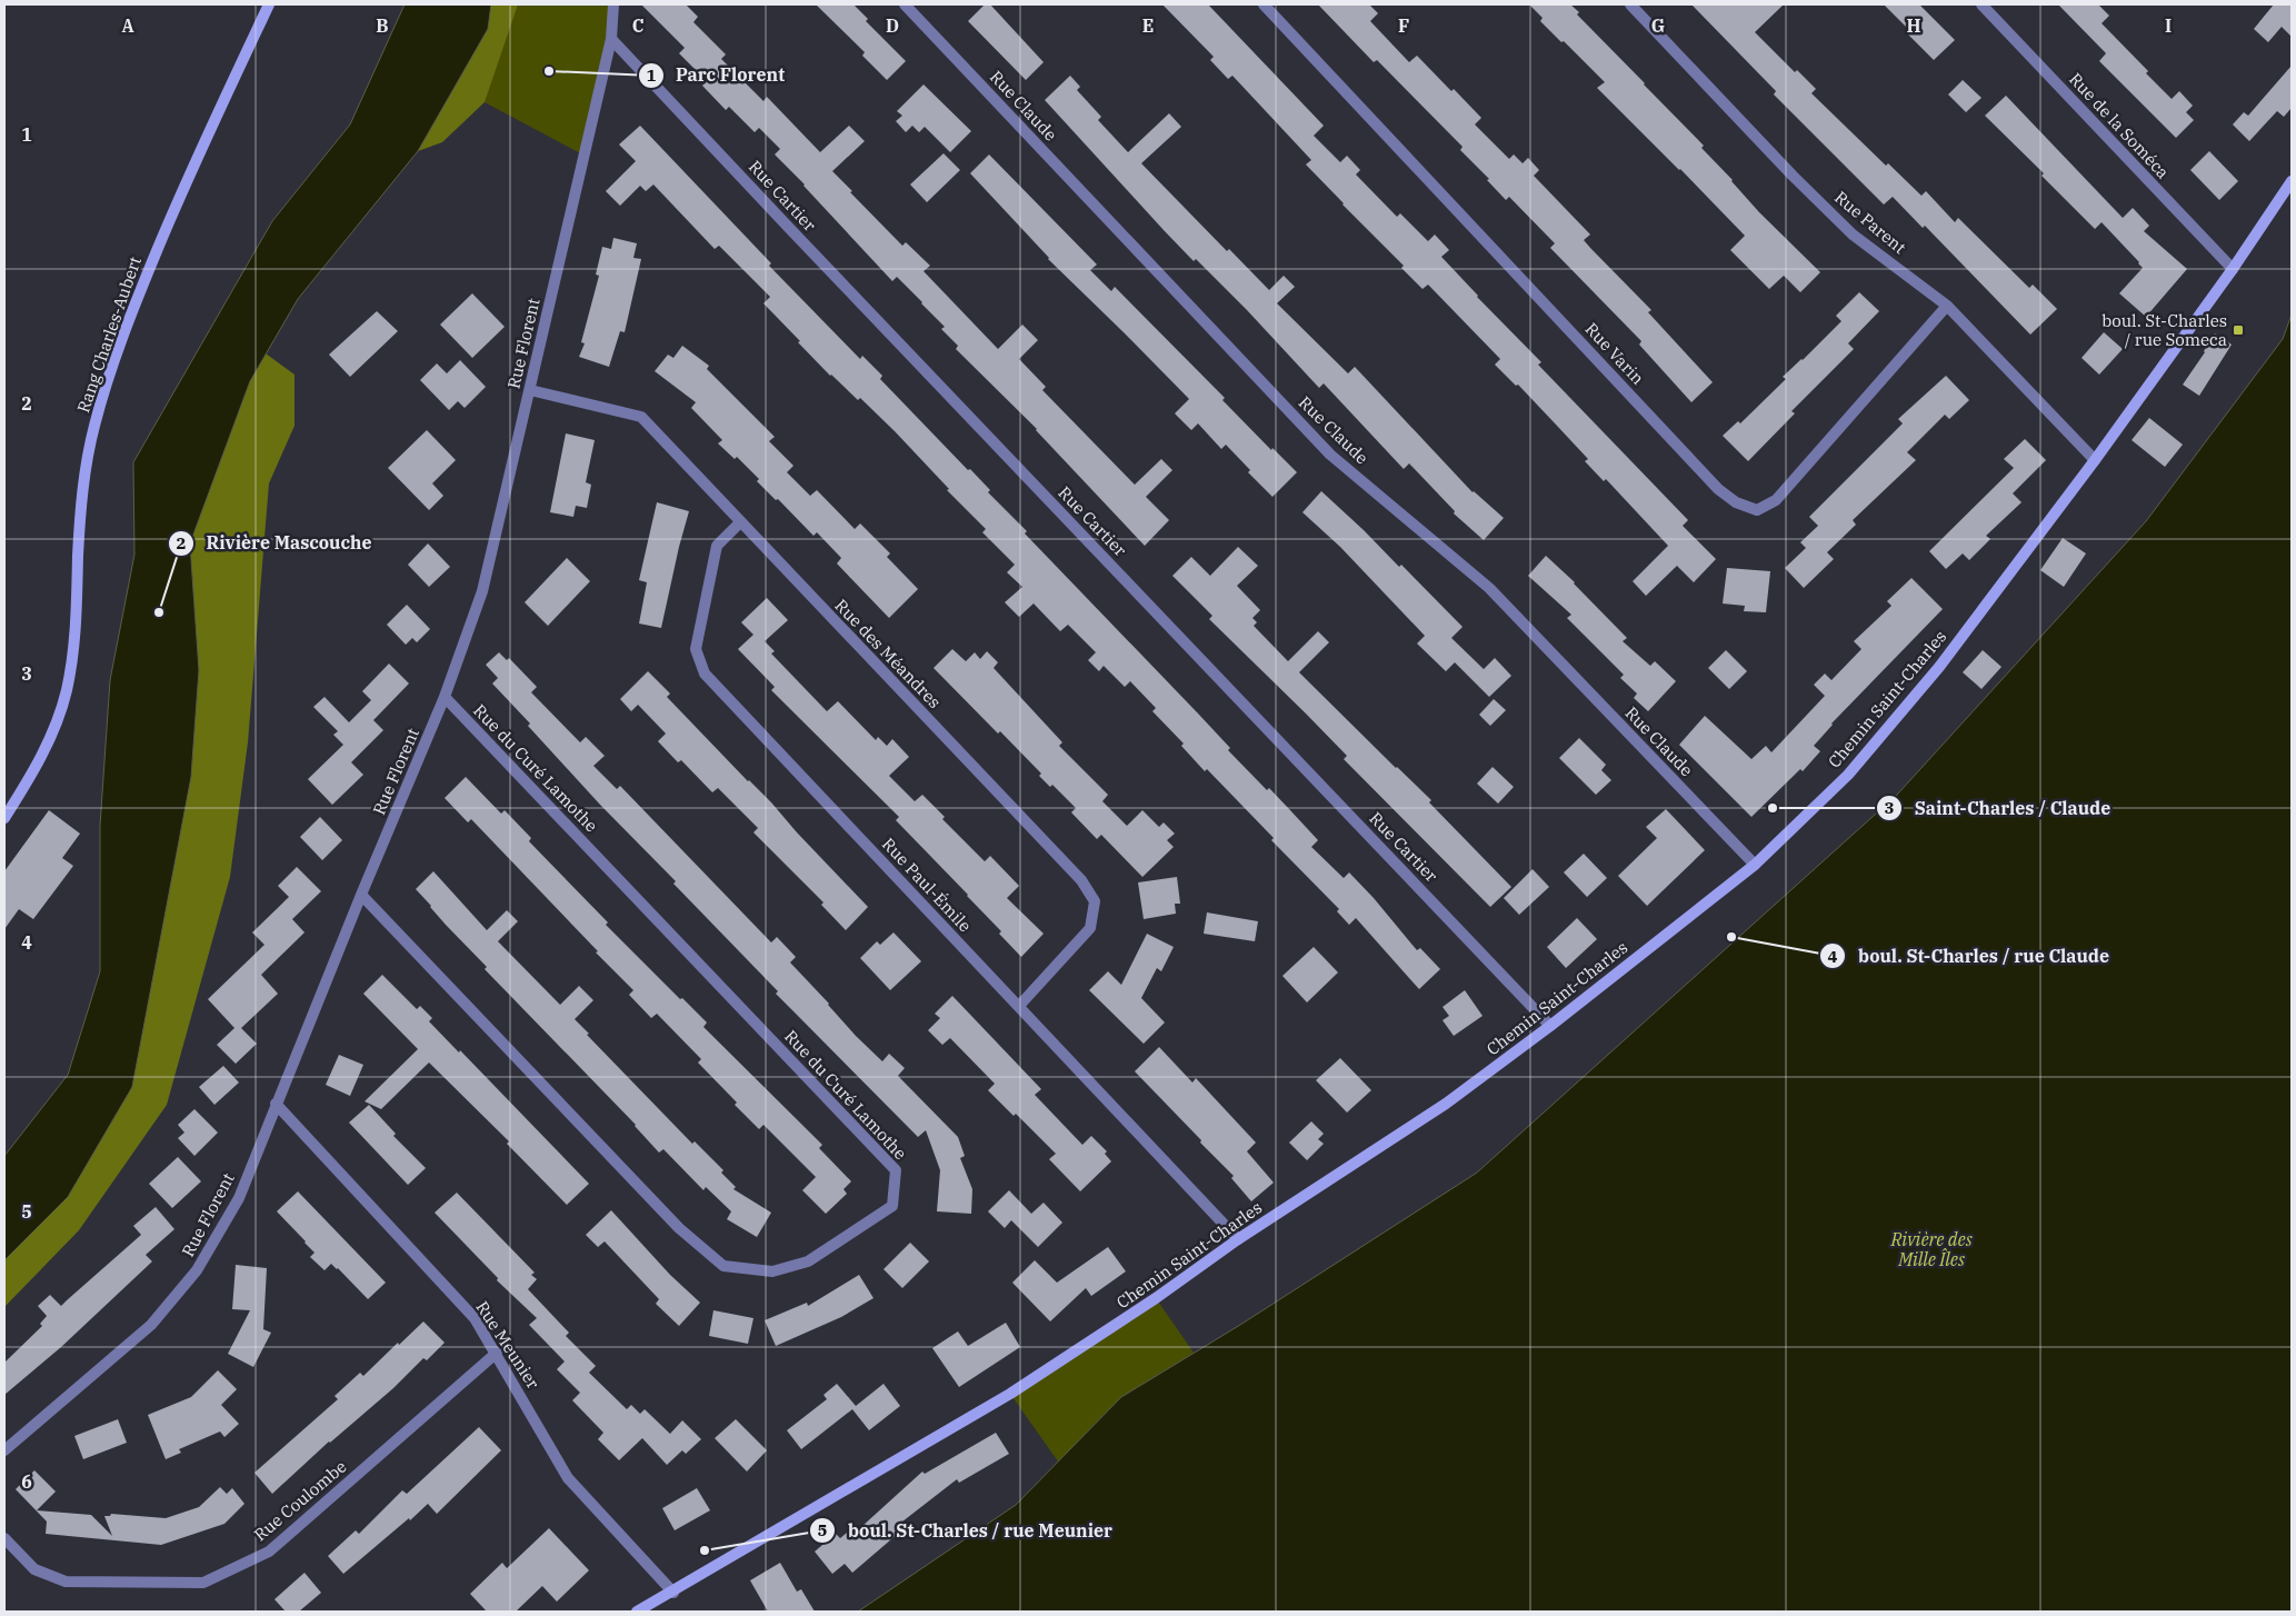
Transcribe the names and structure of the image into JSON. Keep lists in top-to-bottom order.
{
  "streets": {
    "main road": ["Rang Charles-Aubert", "Chemin Saint-Charles"],
    "street": [
      "Rue Claude",
      "Rue de la Soméca",
      "Rue Cartier",
      "Rue Parent",
      "Rue Florent",
      "Rue Varin",
      "Rue des Méandres",
      "Rue du Curé Lamothe",
      "Rue Paul-Émile",
      "Rue Meunier",
      "Rue Coulombe"
    ]
  },
  "crossings": [
    ["Rue Claude", "Chemin Saint-Charles"],
    ["Rue de la Soméca", "Chemin Saint-Charles"],
    ["Rue Cartier", "Rue Florent"],
    ["Rue Cartier", "Chemin Saint-Charles"],
    ["Rue Parent", "Rue Varin"],
    ["Rue Parent", "Chemin Saint-Charles"],
    ["Rue Florent", "Rue des Méandres"],
    ["Rue Florent", "Rue du Curé Lamothe"],
    ["Rue Florent", "Rue Meunier"],
    ["Rue des Méandres", "Rue Paul-Émile"],
    ["Chemin Saint-Charles", "Rue Paul-Émile"],
    ["Chemin Saint-Charles", "Rue Meunier"],
    ["Rue Meunier", "Rue Coulombe"]
  ],
  "water": ["Rivière des Mille Îles"],
  "places": {
    "other": [
      "Parc Florent",
      "Rivière Mascouche",
      "Saint-Charles / Claude",
      "boul. St-Charles / rue Claude",
      "boul. St-Charles / rue Meunier"
    ],
    "transit": ["boul. St-Charles / rue Someca"]
  },
  "grid": {
    "columns": [
      "A",
      "B",
      "C",
      "D",
      "E",
      "F",
      "G",
      "H",
      "I"
    ],
    "rows": [
      "1",
      "2",
      "3",
      "4",
      "5",
      "6"
    ]
  }
}
